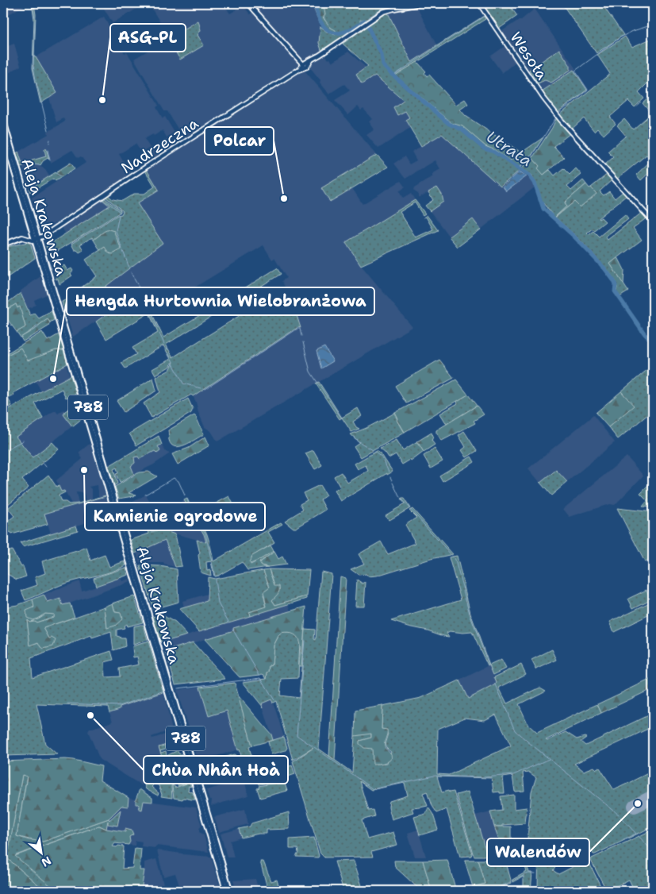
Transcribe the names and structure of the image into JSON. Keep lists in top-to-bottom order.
{
  "streets": {
    "main road": ["Aleja Krakowska", "788"],
    "street": ["Wesoła", "Nadrzeczna"]
  },
  "crossings": [
    ["Nadrzeczna", "Aleja Krakowska"]
  ],
  "water": ["Utrata"],
  "places": [
    "ASG-PL",
    "Polcar",
    "Hengda Hurtownia Wielobranżowa",
    "Kamienie ogrodowe",
    "Chùa Nhân Hoà",
    "Walendów"
  ],
  "north": "bottom right"
}
